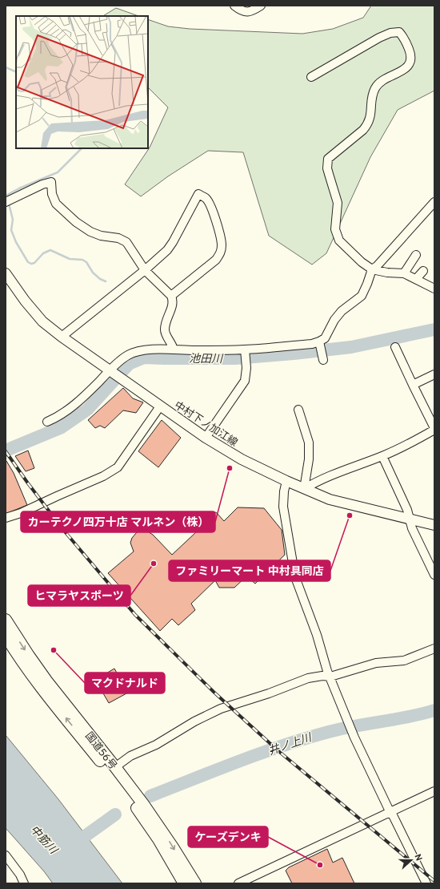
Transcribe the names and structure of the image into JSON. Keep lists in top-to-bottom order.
{
  "streets": {
    "highway": ["国道56号"],
    "main road": ["中村下ノ加江線"]
  },
  "water": ["池田川", "井ノ上川", "中筋川"],
  "places": [
    "カーテクノ四万十店 マルネン（株）",
    "ファミリーマート 中村具同店",
    "ヒマラヤスポーツ",
    "マクドナルド",
    "ケーズデンキ"
  ],
  "north": "right"
}
